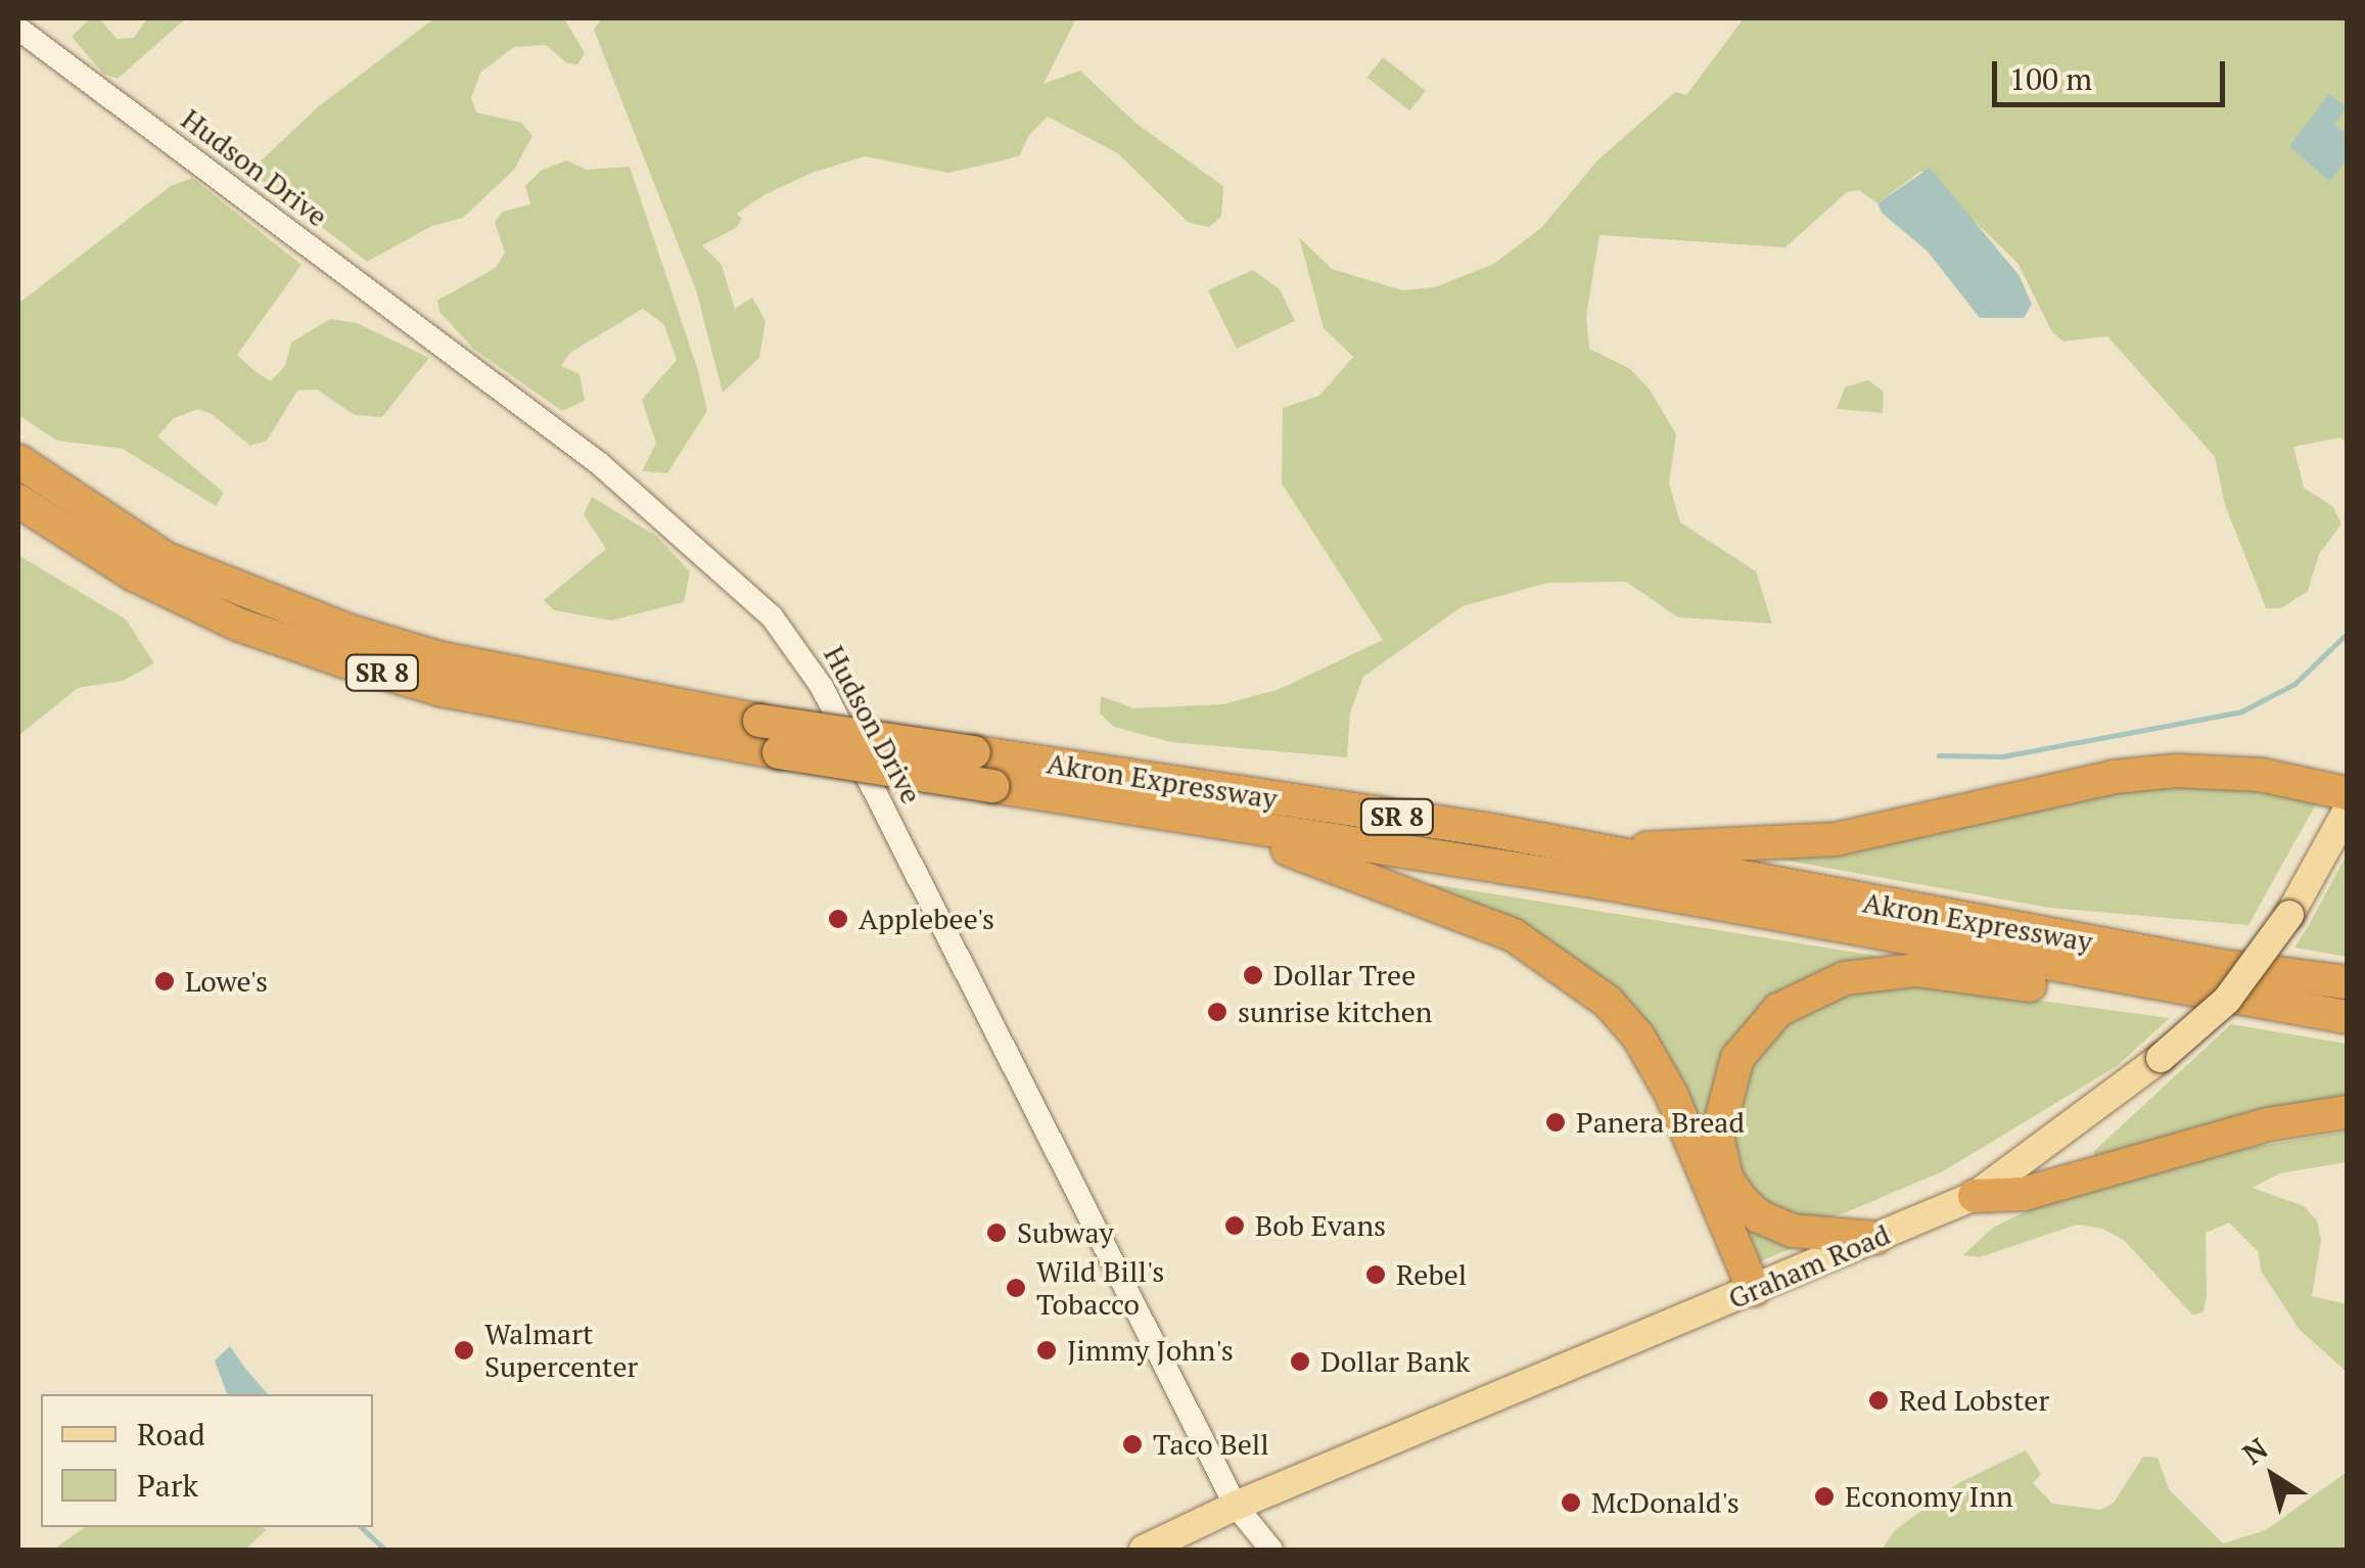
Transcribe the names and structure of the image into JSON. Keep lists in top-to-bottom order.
{
  "streets": {
    "highway": ["SR 8", "Akron Expressway"],
    "main road": ["Graham Road"],
    "street": ["Hudson Drive"]
  },
  "crossings": [
    ["Hudson Drive", "Graham Road"]
  ],
  "places": [
    "Applebee's",
    "Dollar Tree",
    "Lowe's",
    "sunrise kitchen",
    "Panera Bread",
    "Bob Evans",
    "Subway",
    "Rebel",
    "Wild Bill's Tobacco",
    "Walmart Supercenter",
    "Jimmy John's",
    "Dollar Bank",
    "Red Lobster",
    "Taco Bell",
    "Economy Inn",
    "McDonald's"
  ],
  "legend": ["Road", "Park"],
  "scale_bar": "100 m",
  "north": "top left"
}
